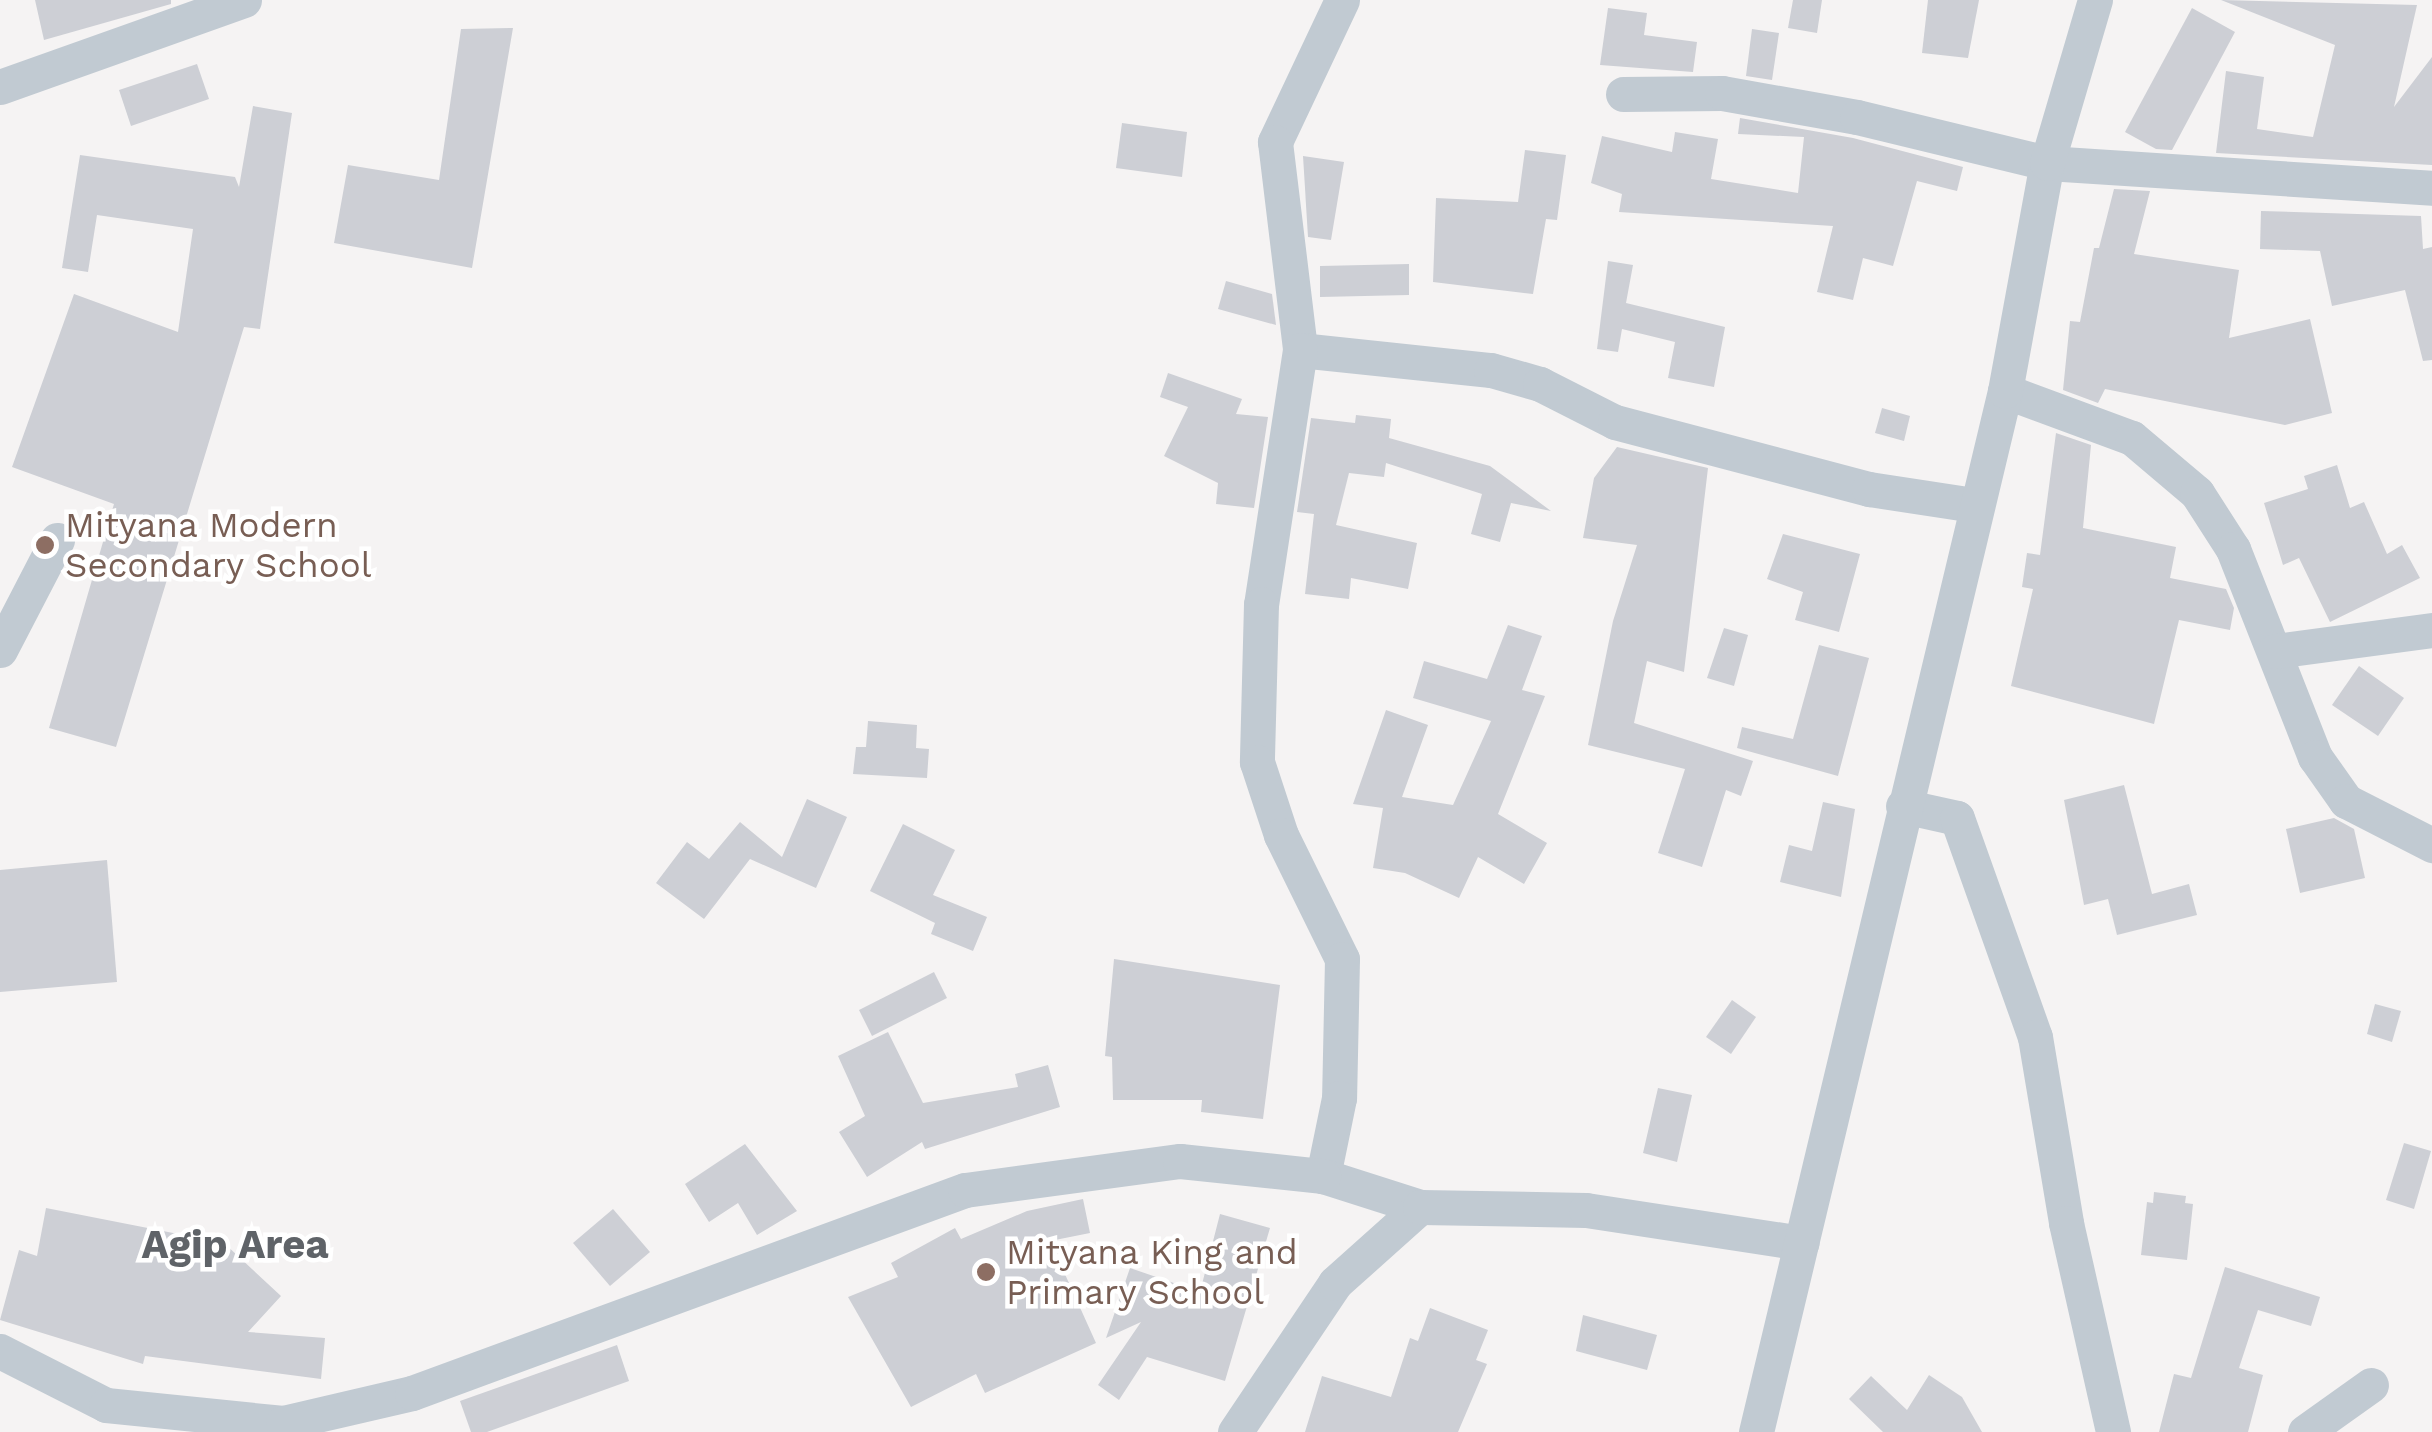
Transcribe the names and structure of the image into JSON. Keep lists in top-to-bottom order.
{
  "districts": ["Agip Area"],
  "places": ["Mityana Modern Secondary School", "Mityana King and Primary School"]
}
